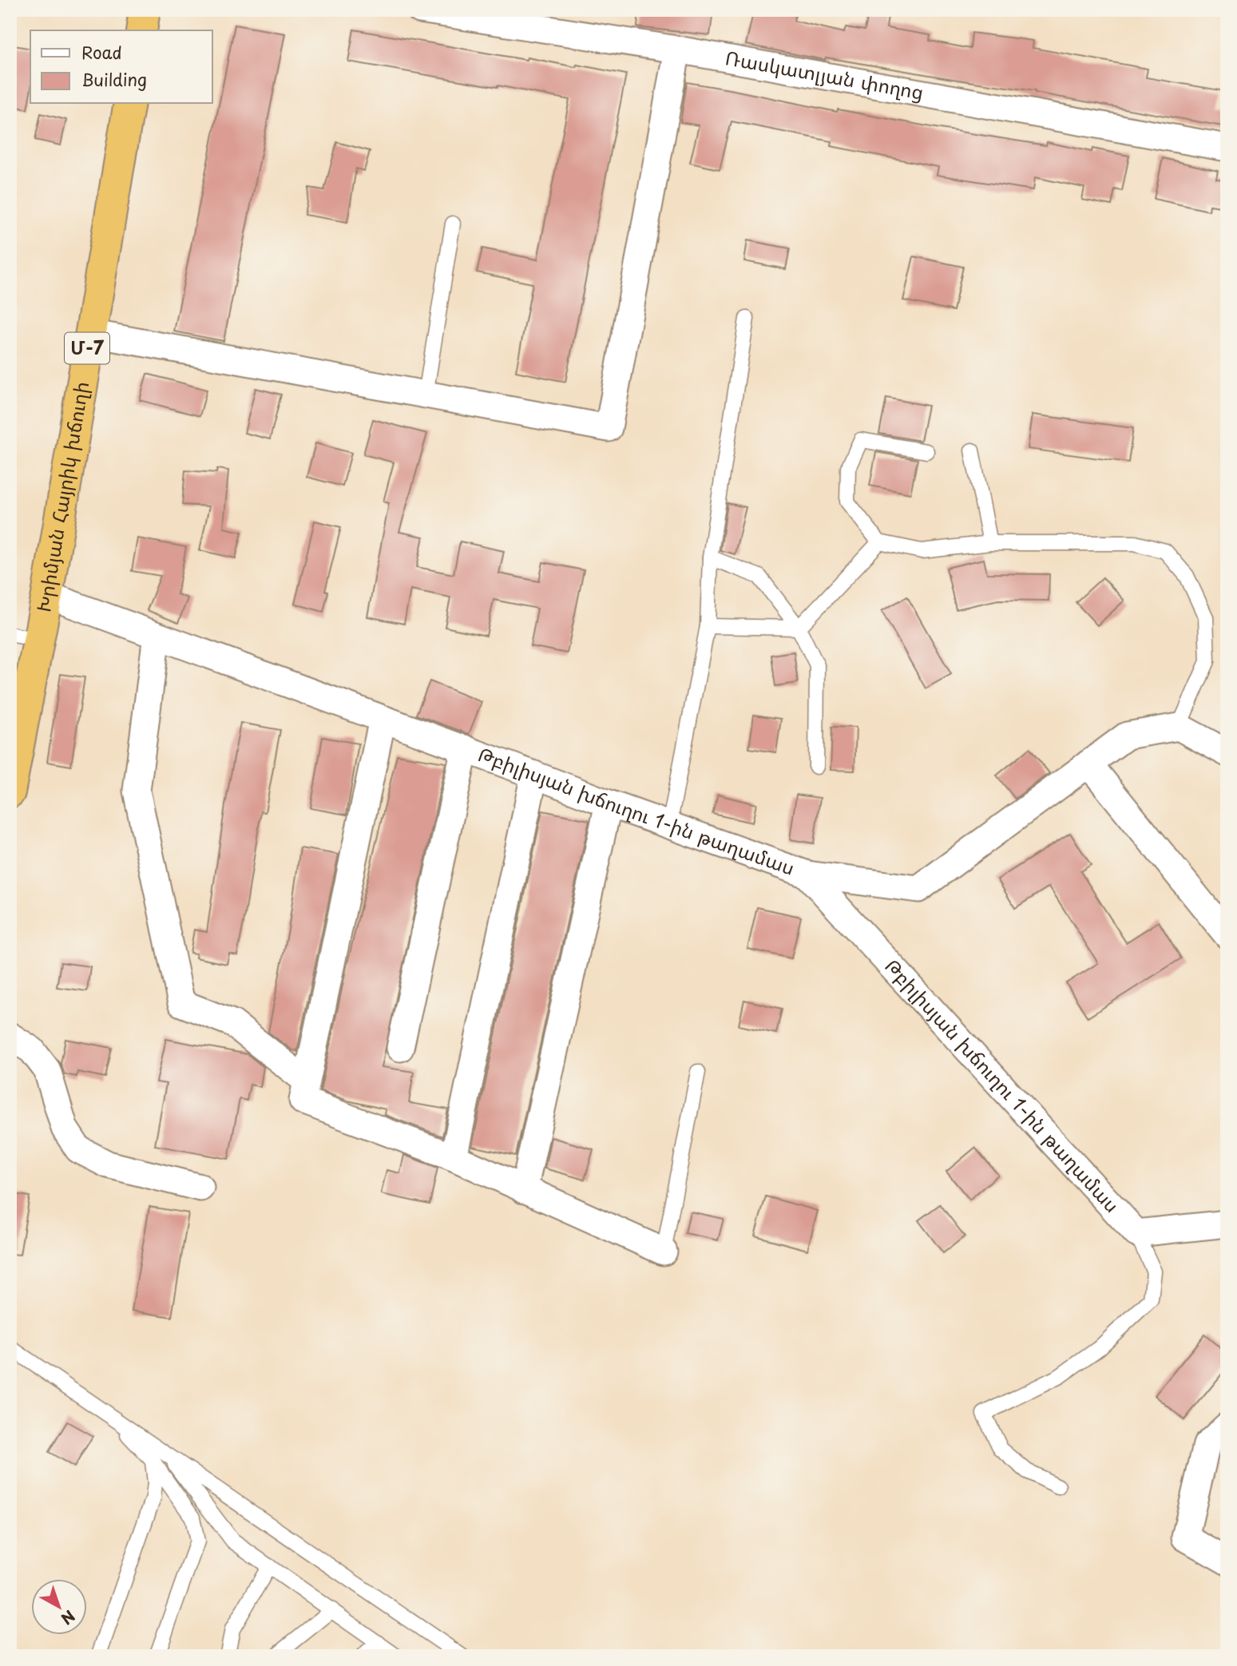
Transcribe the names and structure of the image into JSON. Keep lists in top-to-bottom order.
{
  "streets": {
    "highway": ["Մ-7", "Խրիմյան Հայրիկ խճուղի"],
    "street": ["Ռասկատլյան փողոց", "Թբիլիսյան խճուղու 1-ին թաղամաս"]
  },
  "crossings": [
    ["Խրիմյան Հայրիկ խճուղի", "Թբիլիսյան խճուղու 1-ին թաղամաս"]
  ],
  "legend": ["Road", "Building"],
  "north": "bottom right"
}
